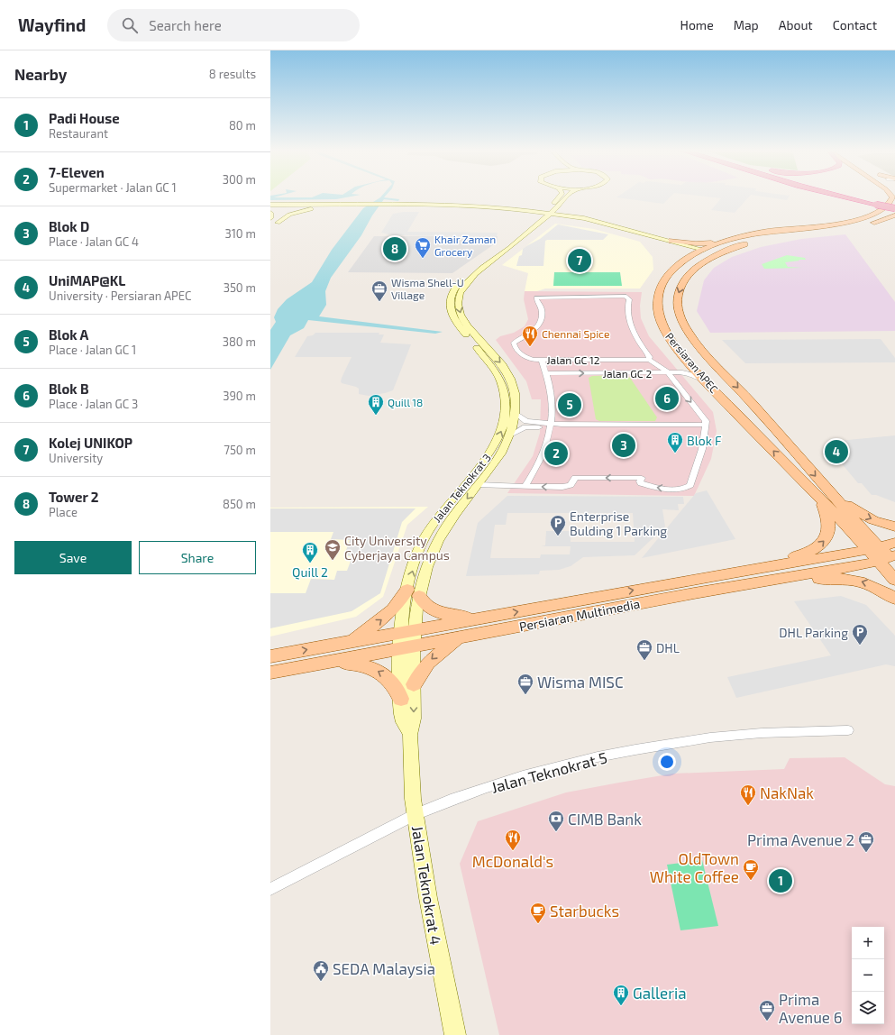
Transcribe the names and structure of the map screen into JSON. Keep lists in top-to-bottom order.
{
  "streets": {
    "main road": [
      "Persiaran APEC",
      "Jalan Teknokrat 3",
      "Persiaran Multimedia",
      "Jalan Teknokrat 4"
    ],
    "street": ["Jalan GC 12", "Jalan GC 2", "Jalan Teknokrat 5"]
  },
  "crossings": [
    ["Persiaran APEC", "Jalan GC 2"],
    ["Persiaran APEC", "Persiaran Multimedia"],
    ["Jalan Teknokrat 3", "Persiaran Multimedia"],
    ["Jalan Teknokrat 3", "Jalan Teknokrat 4"],
    ["Persiaran Multimedia", "Jalan Teknokrat 4"],
    ["Jalan Teknokrat 5", "Jalan Teknokrat 4"]
  ],
  "places": {
    "supermarket": ["Khair Zaman Grocery"],
    "office": [
      "Wisma Shell-U Village",
      "DHL",
      "Wisma MISC",
      "Prima Avenue 2",
      "Prima Avenue 6"
    ],
    "restaurant": ["Chennai Spice", "NakNak", "McDonald's"],
    "building": [
      "Quill 18",
      "Blok F",
      "Quill 2",
      "Galleria"
    ],
    "parking": ["Enterprise Bulding 1 Parking", "DHL Parking"],
    "school or university": ["City University Cyberjaya Campus"],
    "bank": ["CIMB Bank"],
    "cafe": ["OldTown White Coffee", "Starbucks"],
    "public building": ["SEDA Malaysia"]
  },
  "page": {
    "header": "Wayfind",
    "search": "Search here",
    "nav": [
      "Home",
      "Map",
      "About",
      "Contact"
    ],
    "heading": ["Nearby", "8 results"],
    "list": [
      {
        "mark": "1",
        "name": "Padi House",
        "note": "Restaurant",
        "value": "80 m"
      },
      {
        "mark": "2",
        "name": "7-Eleven",
        "note": "Supermarket · Jalan GC 1",
        "value": "300 m"
      },
      {
        "mark": "3",
        "name": "Blok D",
        "note": "Place · Jalan GC 4",
        "value": "310 m"
      },
      {
        "mark": "4",
        "name": "UniMAP@KL",
        "note": "University · Persiaran APEC",
        "value": "350 m"
      },
      {
        "mark": "5",
        "name": "Blok A",
        "note": "Place · Jalan GC 1",
        "value": "380 m"
      },
      {
        "mark": "6",
        "name": "Blok B",
        "note": "Place · Jalan GC 3",
        "value": "390 m"
      },
      {
        "mark": "7",
        "name": "Kolej UNIKOP",
        "note": "University",
        "value": "750 m"
      },
      {
        "mark": "8",
        "name": "Tower 2",
        "note": "Place",
        "value": "850 m"
      }
    ],
    "pins": [
      "8",
      "7",
      "6",
      "5",
      "3",
      "4",
      "2",
      "1"
    ],
    "buttons": ["Save", "Share"],
    "map_buttons": ["+", "−"]
  }
}
